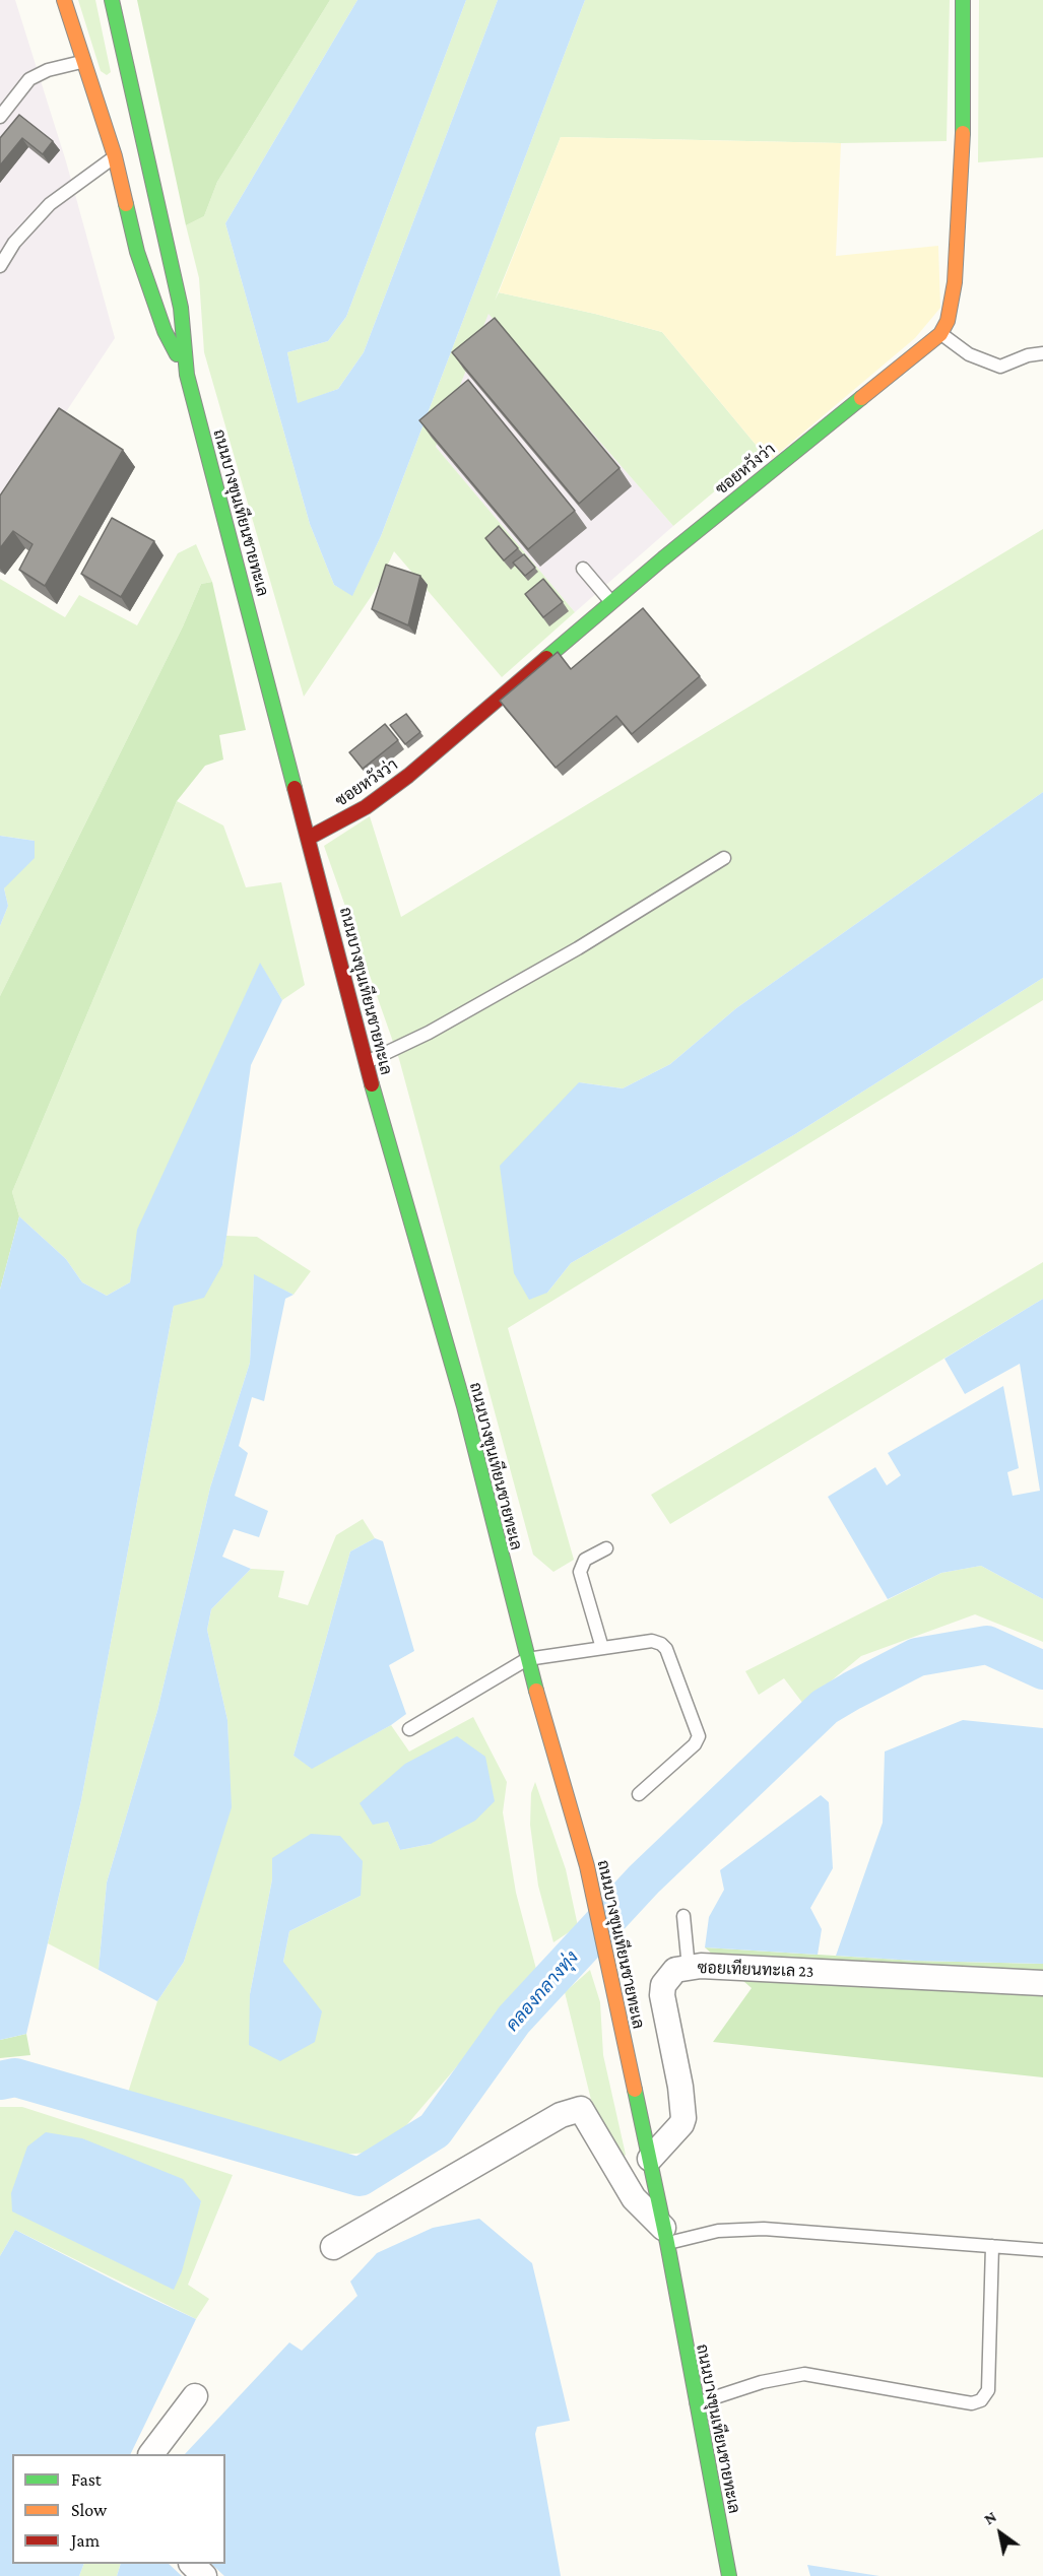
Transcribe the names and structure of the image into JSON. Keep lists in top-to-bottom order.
{
  "streets": {
    "main road": ["ซอยหวังว่า", "ถนนบางขุนเทียนชายทะเล"],
    "street": ["ซอยเทียนทะเล 23"]
  },
  "crossings": [
    ["ซอยหวังว่า", "ถนนบางขุนเทียนชายทะเล"],
    ["ถนนบางขุนเทียนชายทะเล", "ซอยเทียนทะเล 23"]
  ],
  "water": ["คลองกลางทุ่ง"],
  "legend": ["Fast", "Slow", "Jam"],
  "north": "top left"
}
